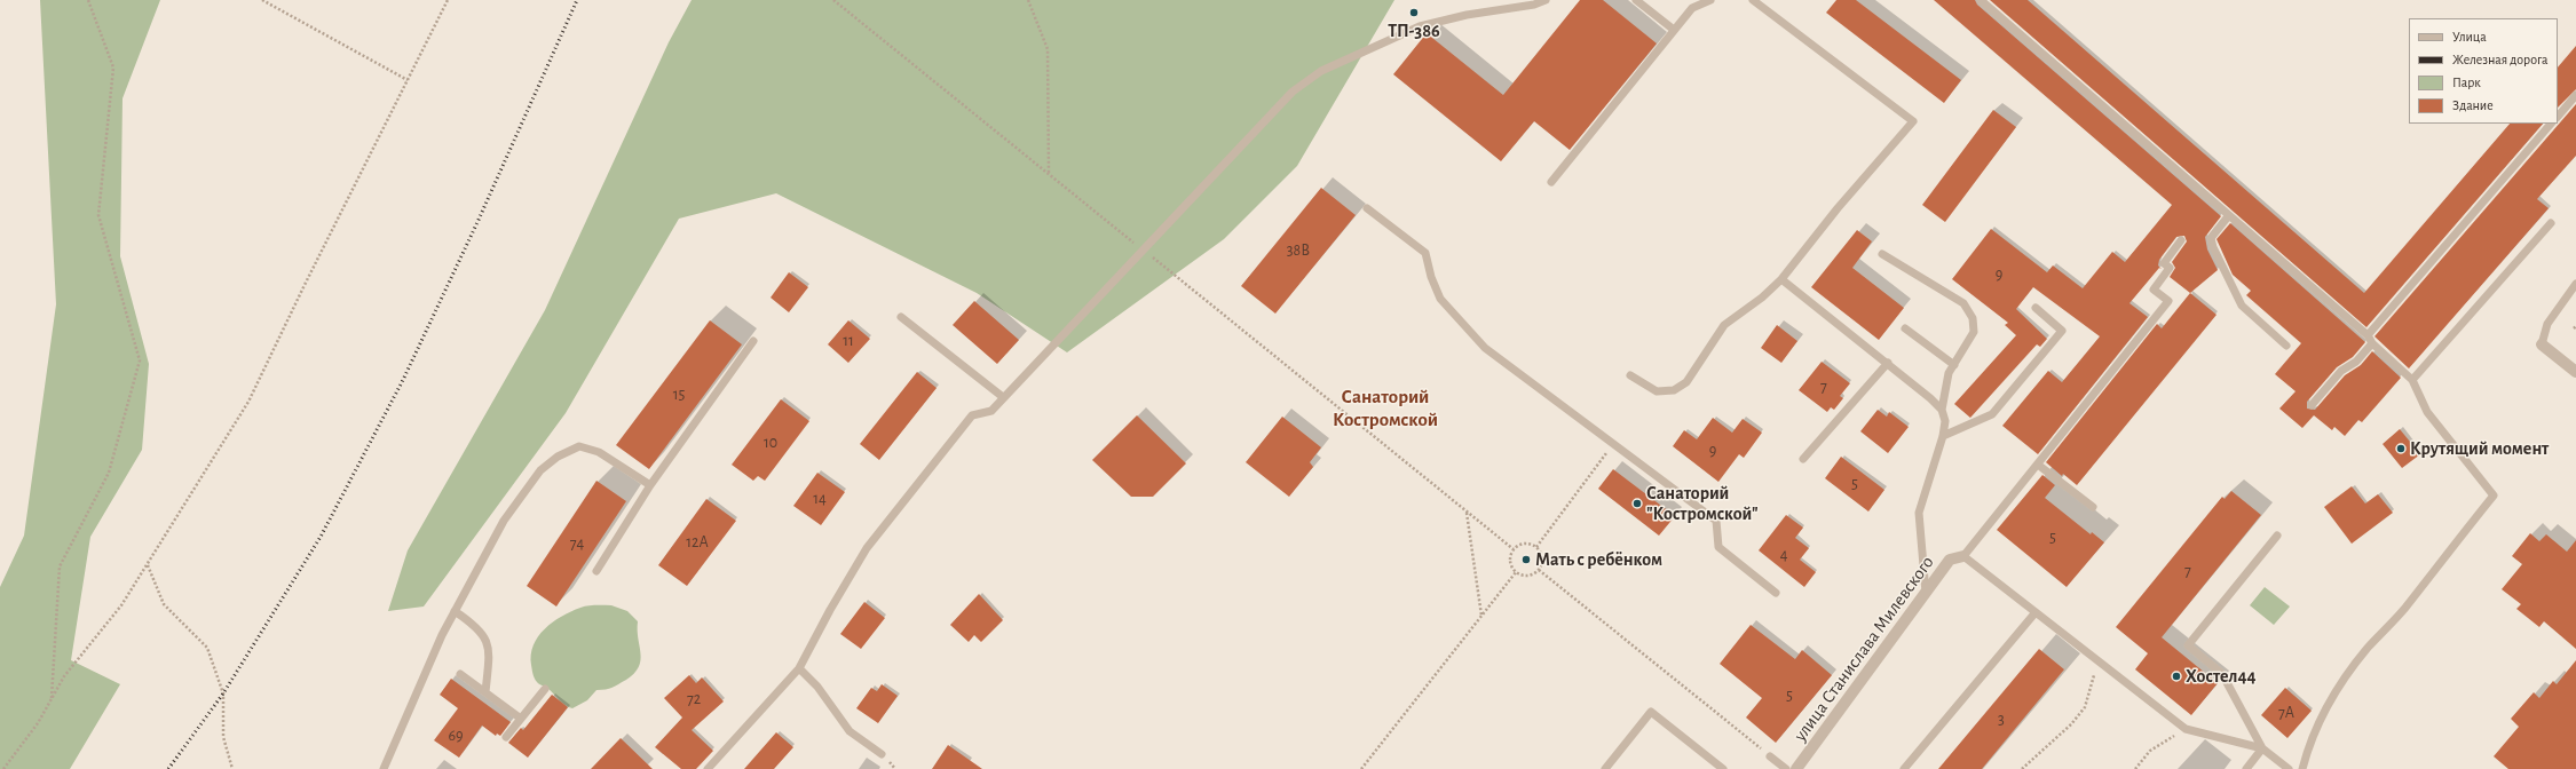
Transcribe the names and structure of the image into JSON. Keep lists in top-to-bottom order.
{
  "streets": {
    "street": ["улица Станислава Милевского"]
  },
  "districts": ["Санаторий Костромской"],
  "places": [
    "ТП-386",
    "Крутящий момент",
    "Санаторий \"Костромской\"",
    "Мать с ребёнком",
    "Хостел44"
  ],
  "house_numbers": [
    "38В",
    "9",
    "11",
    "7",
    "15",
    "10",
    "9",
    "5",
    "14",
    "5",
    "12А",
    "74",
    "4",
    "7",
    "5",
    "72",
    "7А",
    "3",
    "69"
  ],
  "legend": [
    "Улица",
    "Железная дорога",
    "Парк",
    "Здание"
  ]
}
